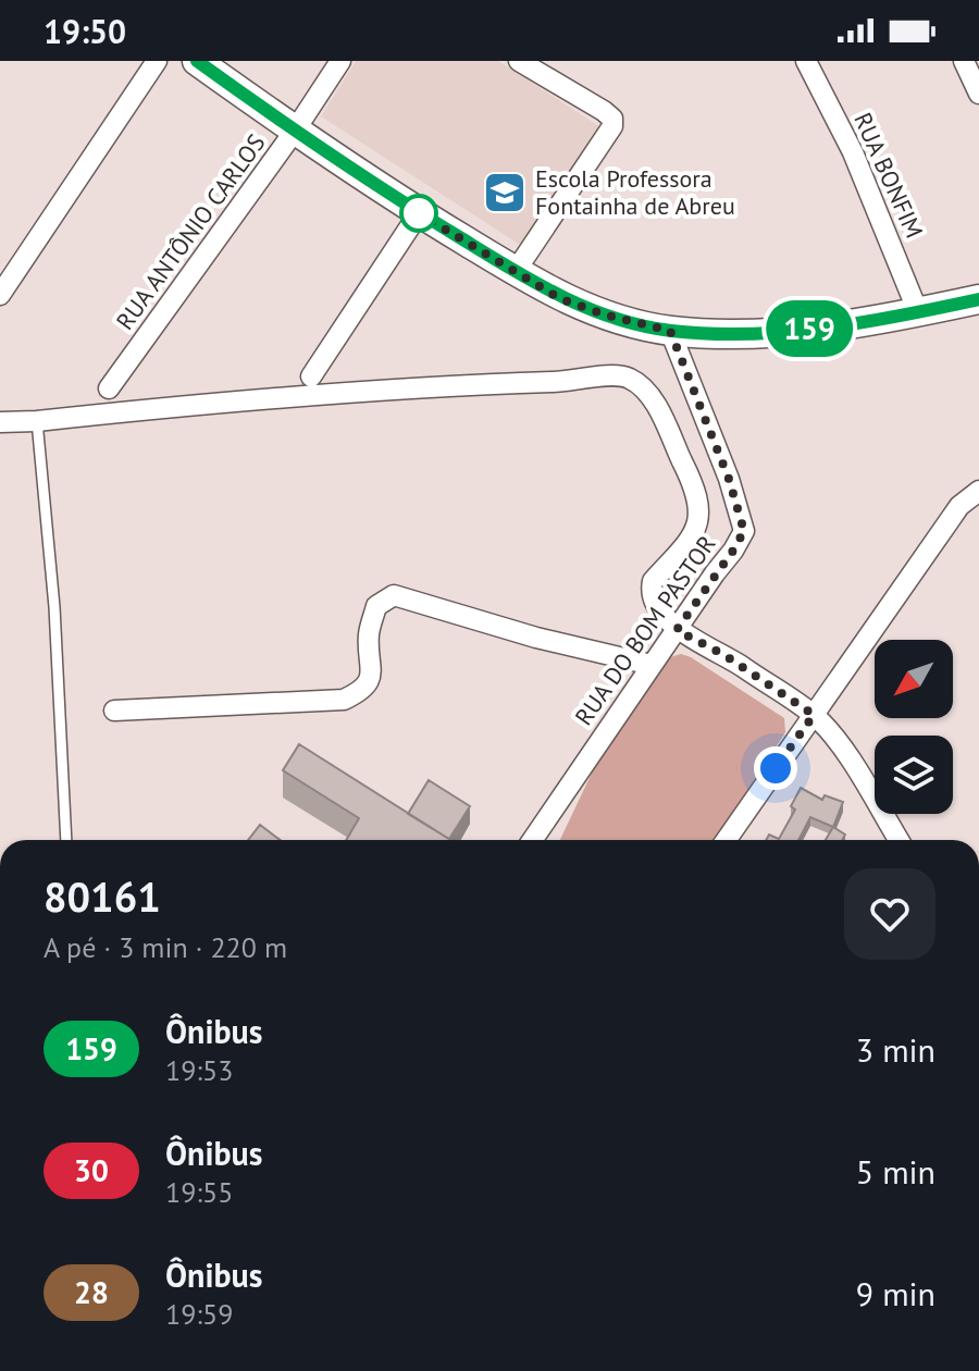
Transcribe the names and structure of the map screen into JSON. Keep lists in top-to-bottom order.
{
  "streets": {
    "street": ["RUA BONFIM", "RUA ANTÔNIO CARLOS", "RUA DO BOM PASTOR"]
  },
  "places": {
    "school or university": ["Escola Professora Fontainha de Abreu"]
  },
  "lines": ["bus line 159"],
  "north": "bottom left",
  "page": {
    "status": "19:50",
    "on_map": "159",
    "heading": ["80161", "A pé · 3 min · 220 m"],
    "list": [
      {
        "mark": "159",
        "name": "Ônibus",
        "note": "19:53",
        "value": "3 min"
      },
      {
        "mark": "30",
        "name": "Ônibus",
        "note": "19:55",
        "value": "5 min"
      },
      {
        "mark": "28",
        "name": "Ônibus",
        "note": "19:59",
        "value": "9 min"
      }
    ]
  }
}
